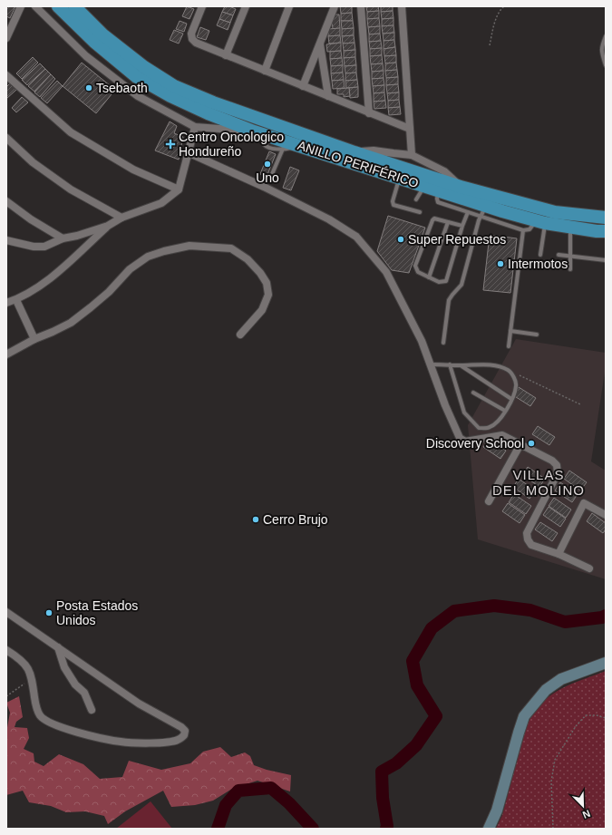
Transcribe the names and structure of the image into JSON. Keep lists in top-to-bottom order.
{
  "streets": {
    "highway": ["ANILLO PERIFÉRICO"]
  },
  "districts": ["VILLAS DEL MOLINO"],
  "places": {
    "other": [
      "Tsebaoth",
      "Uno",
      "Super Repuestos",
      "Intermotos",
      "Discovery School",
      "Cerro Brujo",
      "Posta Estados Unidos"
    ],
    "health": ["Centro Oncologico Hondureño"]
  },
  "north": "bottom right"
}
